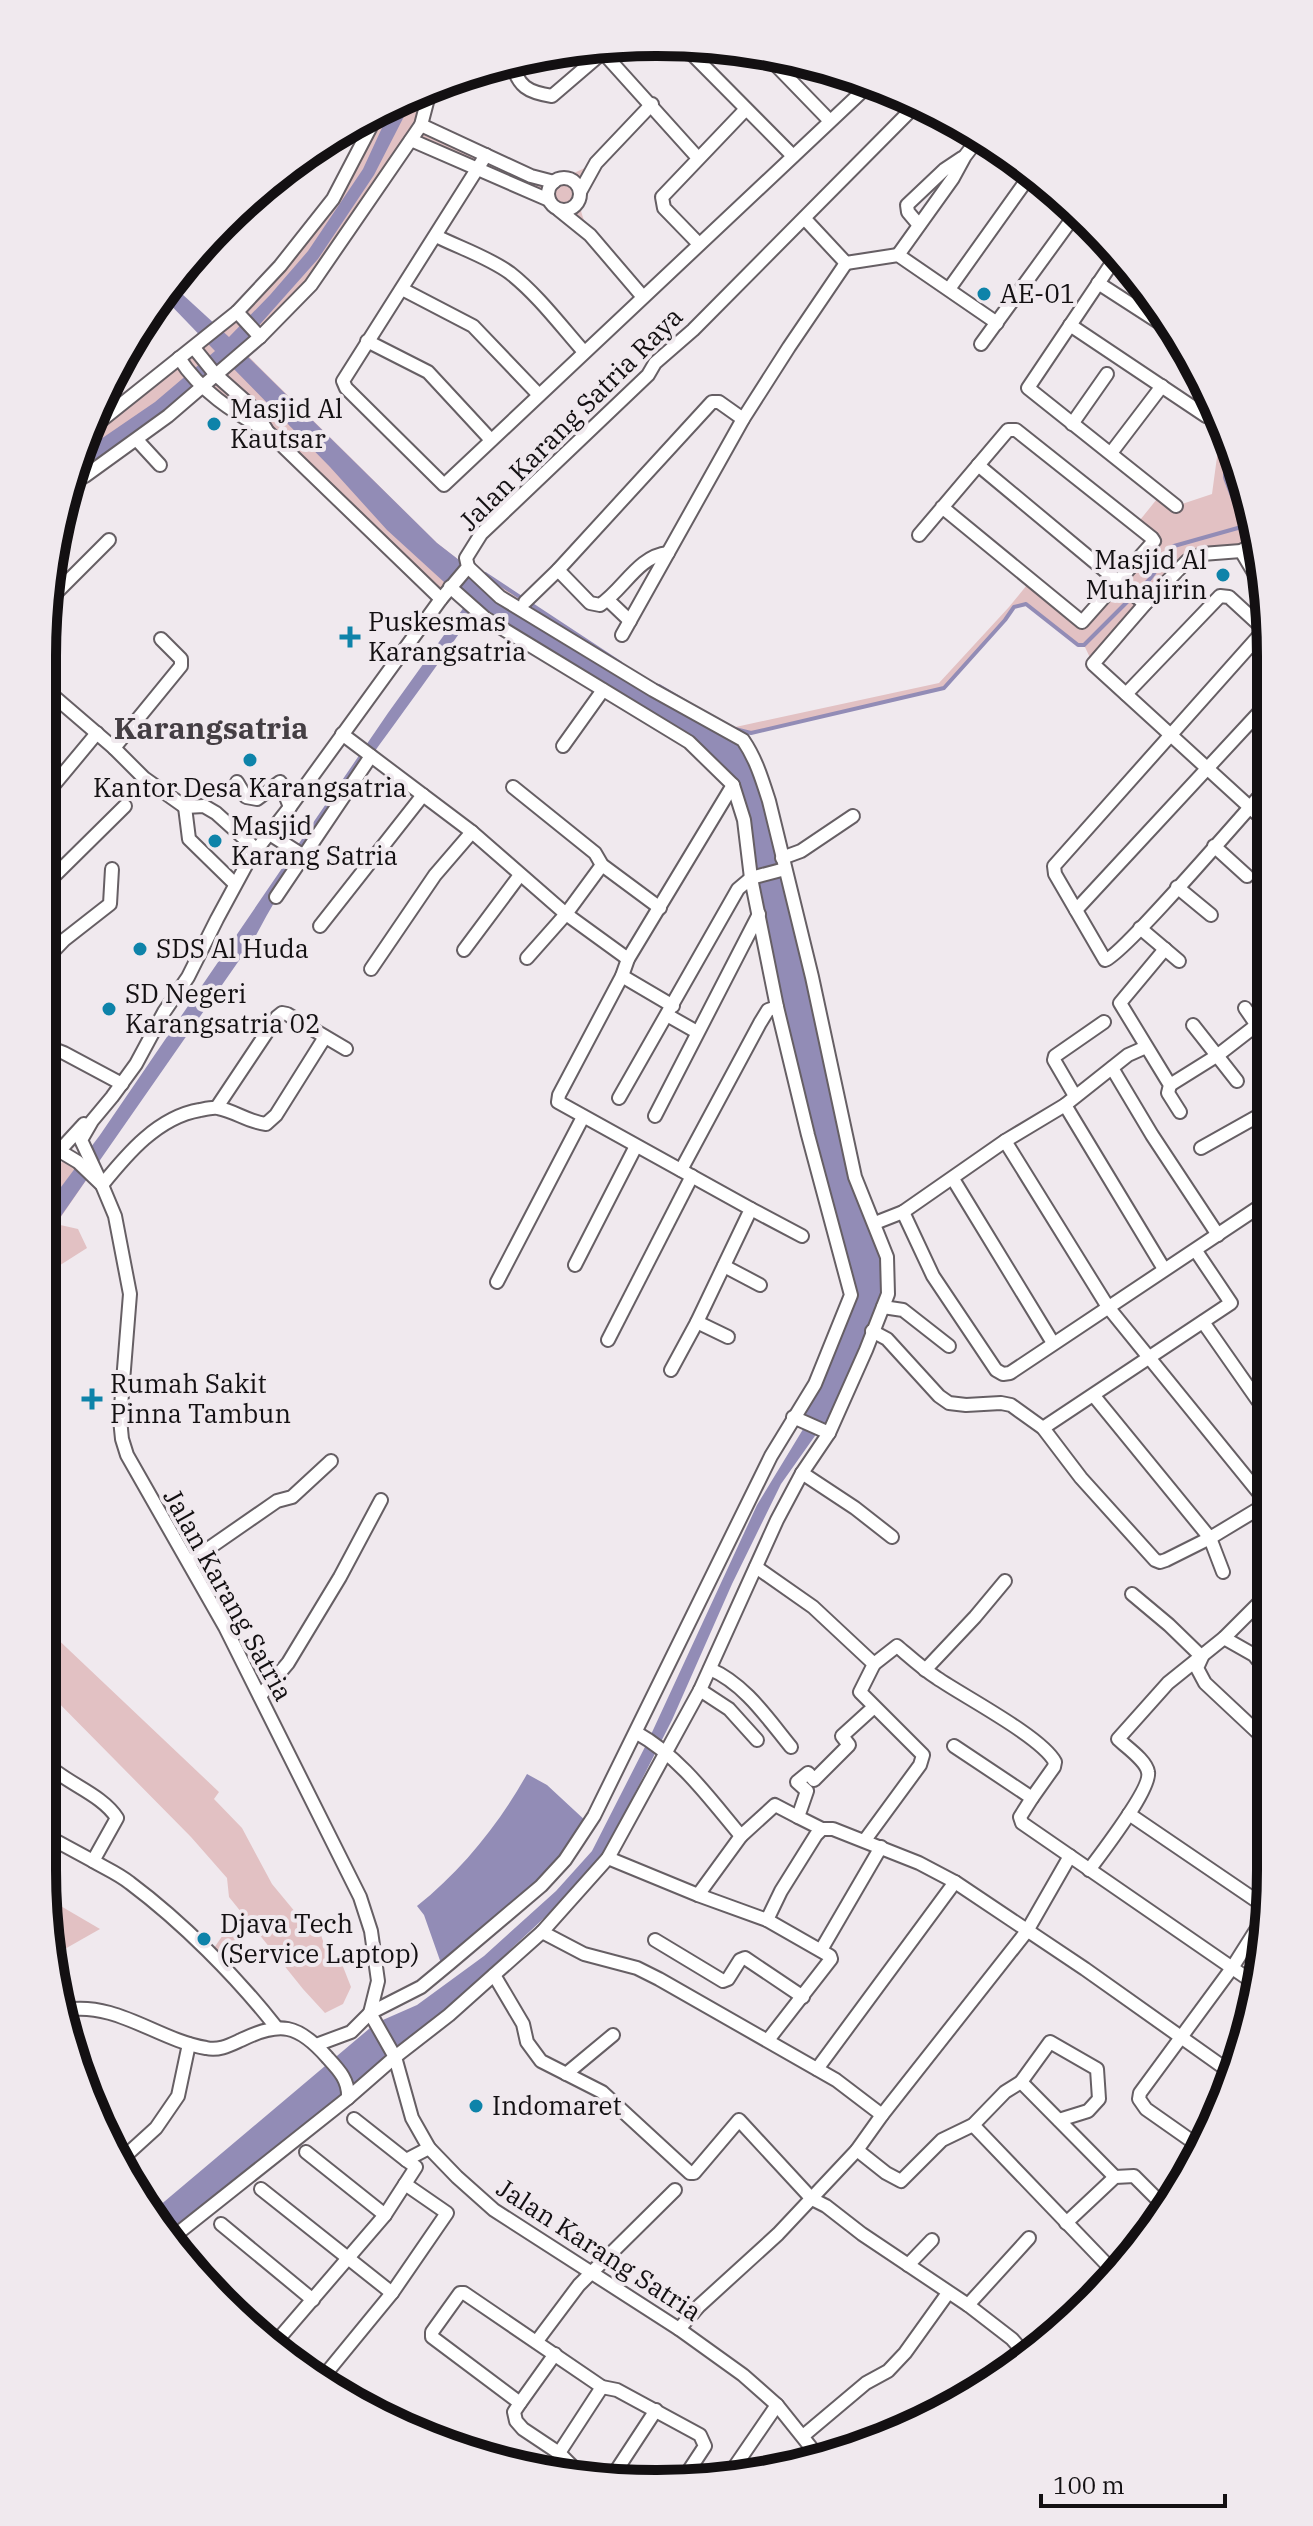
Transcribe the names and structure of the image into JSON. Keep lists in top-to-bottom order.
{
  "streets": {
    "street": ["Jalan Karang Satria Raya", "Jalan Karang Satria"]
  },
  "districts": ["Karangsatria"],
  "places": {
    "other": [
      "AE-01",
      "Masjid Al Kautsar",
      "Masjid Al Muhajirin",
      "Kantor Desa Karangsatria",
      "Masjid Karang Satria",
      "SDS Al Huda",
      "SD Negeri Karangsatria 02",
      "Djava Tech (Service Laptop)",
      "Indomaret"
    ],
    "health": ["Puskesmas Karangsatria", "Rumah Sakit Pinna Tambun"]
  },
  "scale_bar": "100 m"
}
